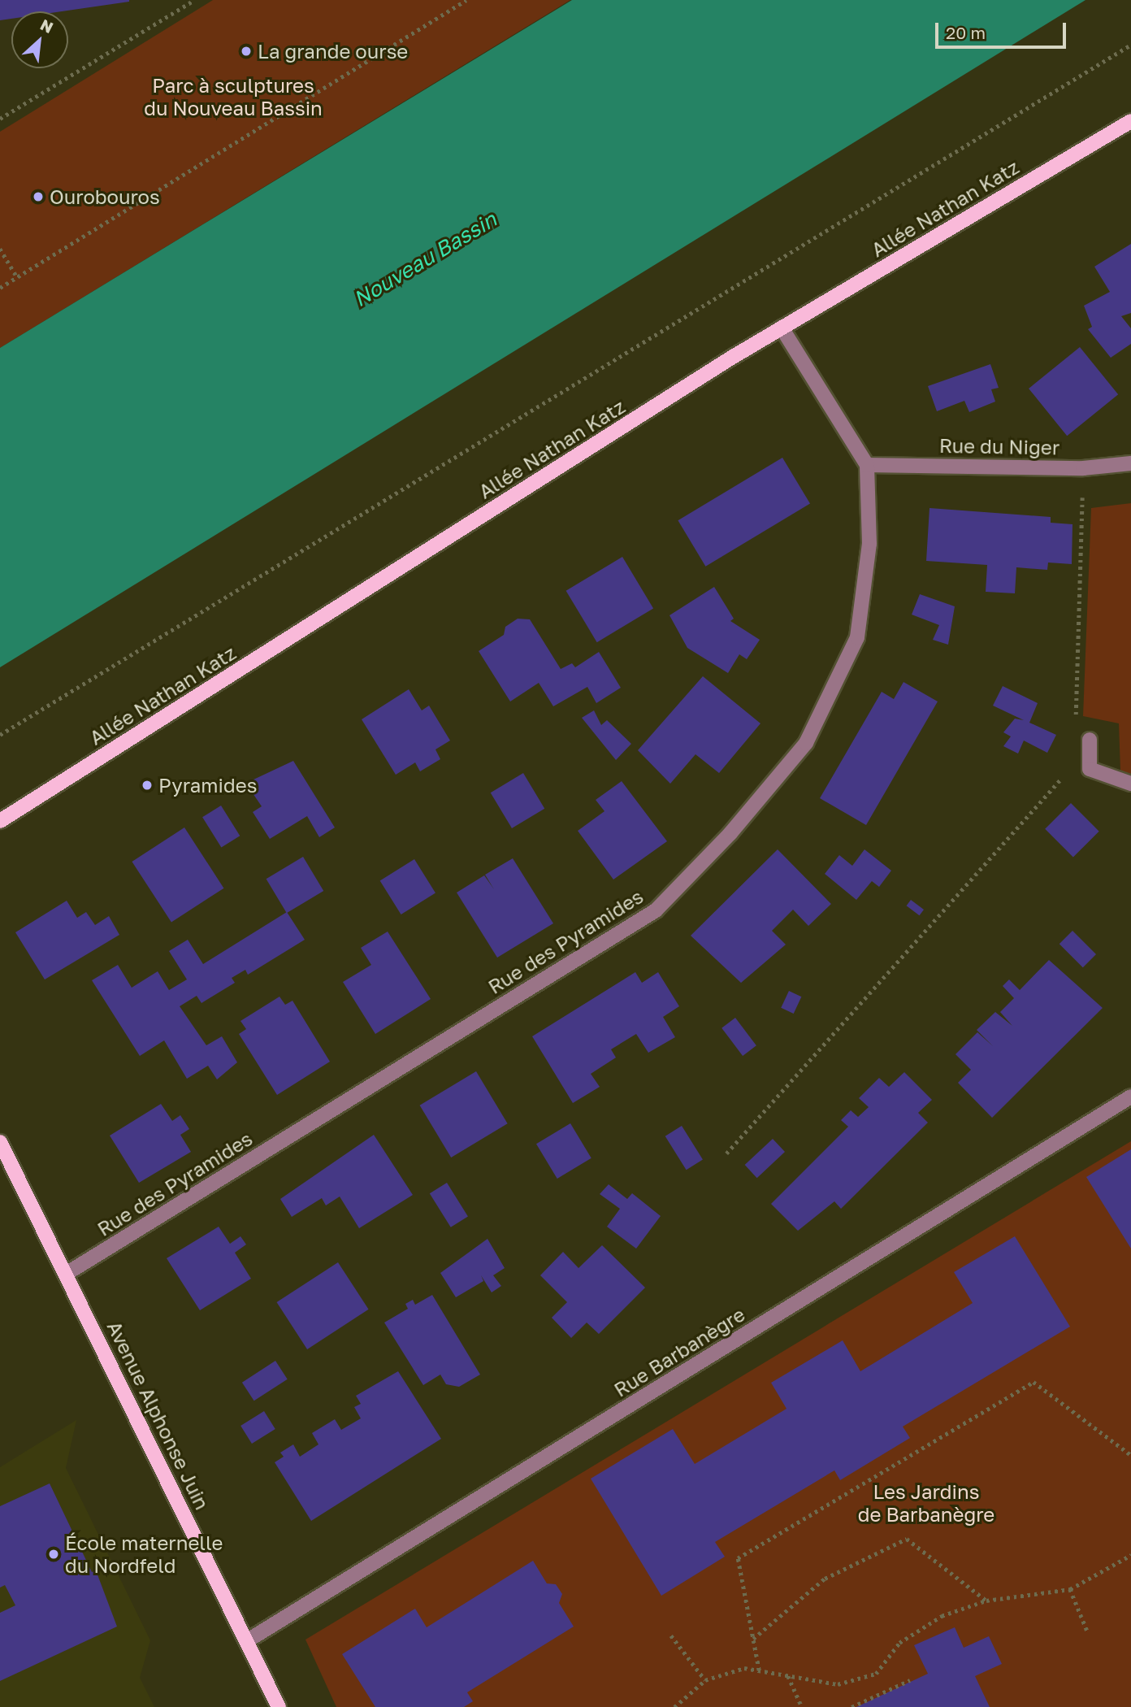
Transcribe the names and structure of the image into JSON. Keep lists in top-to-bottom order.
{
  "streets": {
    "main road": ["Allée Nathan Katz", "Avenue Alphonse Juin"],
    "street": ["Rue du Niger", "Rue des Pyramides", "Rue Barbanègre"]
  },
  "crossings": [
    ["Rue du Niger", "Rue des Pyramides"],
    ["Rue des Pyramides", "Avenue Alphonse Juin"],
    ["Rue Barbanègre", "Avenue Alphonse Juin"]
  ],
  "water": ["Nouveau Bassin"],
  "parks": ["Parc à sculptures du Nouveau Bassin", "Les Jardins de Barbanègre"],
  "places": [
    "La grande ourse",
    "Ourobouros",
    "Pyramides",
    "École maternelle du Nordfeld"
  ],
  "scale_bar": "20 m",
  "north": "top right"
}
